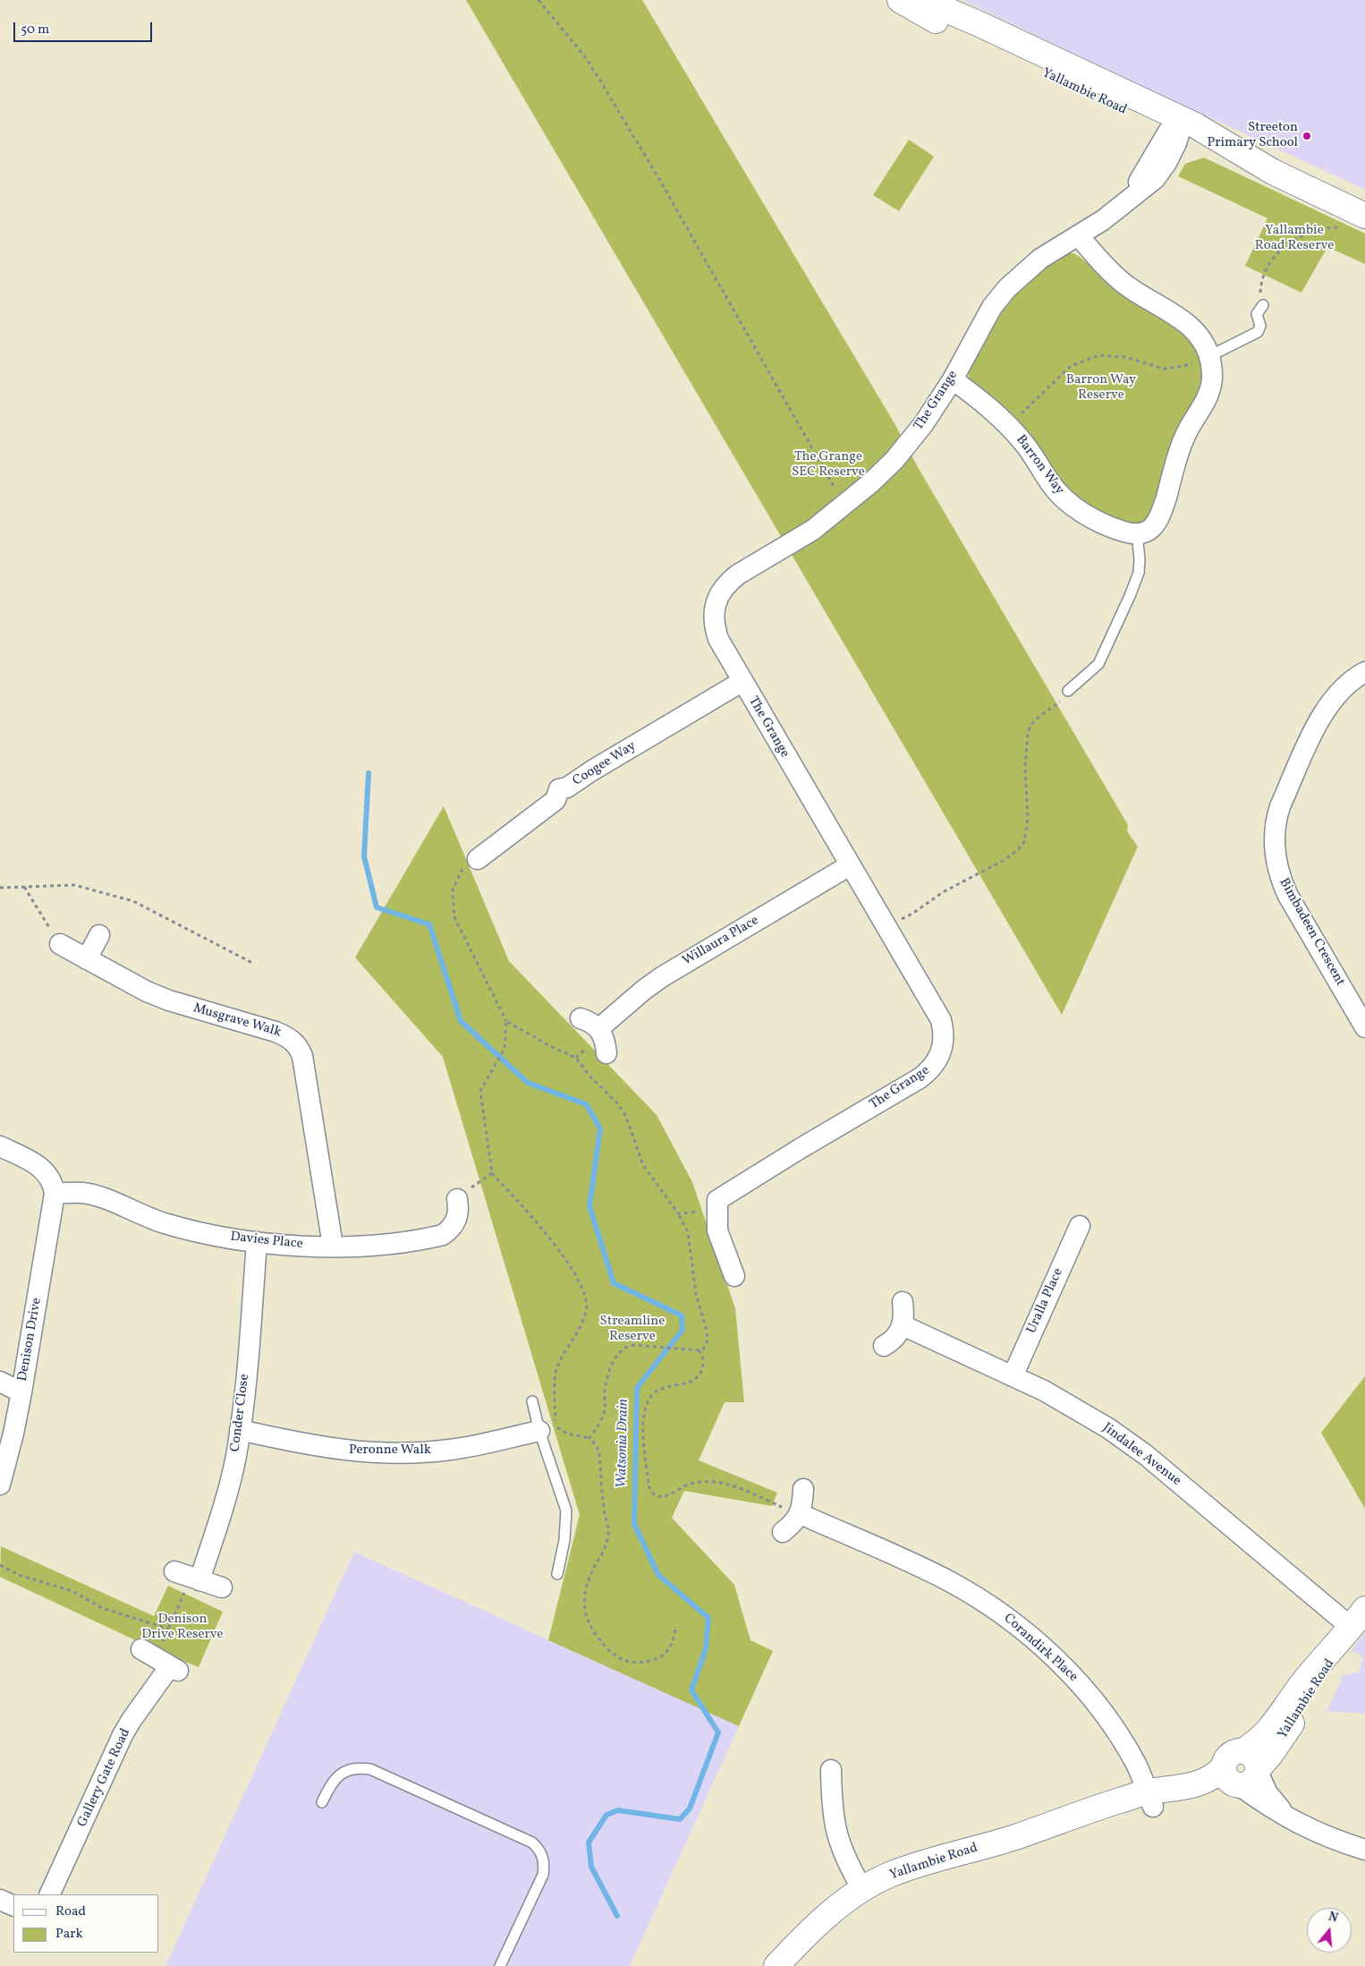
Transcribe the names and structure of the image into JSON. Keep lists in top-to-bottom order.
{
  "streets": {
    "street": [
      "Yallambie Road",
      "The Grange",
      "Barron Way",
      "Coogee Way",
      "Bimbadeen Crescent",
      "Willaura Place",
      "Musgrave Walk",
      "Davies Place",
      "Uralla Place",
      "Denison Drive",
      "Conder Close",
      "Peronne Walk",
      "Jindalee Avenue",
      "Corandirk Place",
      "Gallery Gate Road"
    ]
  },
  "crossings": [
    ["Yallambie Road", "The Grange"],
    ["Yallambie Road", "Jindalee Avenue"],
    ["Yallambie Road", "Corandirk Place"],
    ["The Grange", "Barron Way"],
    ["The Grange", "Coogee Way"],
    ["The Grange", "Willaura Place"],
    ["Musgrave Walk", "Davies Place"],
    ["Davies Place", "Denison Drive"],
    ["Davies Place", "Conder Close"],
    ["Uralla Place", "Jindalee Avenue"],
    ["Conder Close", "Peronne Walk"]
  ],
  "water": ["Watsonia Drain"],
  "parks": [
    "Yallambie Road Reserve",
    "Barron Way Reserve",
    "The Grange SEC Reserve",
    "Streamline Reserve",
    "Denison Drive Reserve"
  ],
  "places": ["Streeton Primary School"],
  "legend": ["Road", "Park"],
  "scale_bar": "50 m",
  "north": "top"
}
